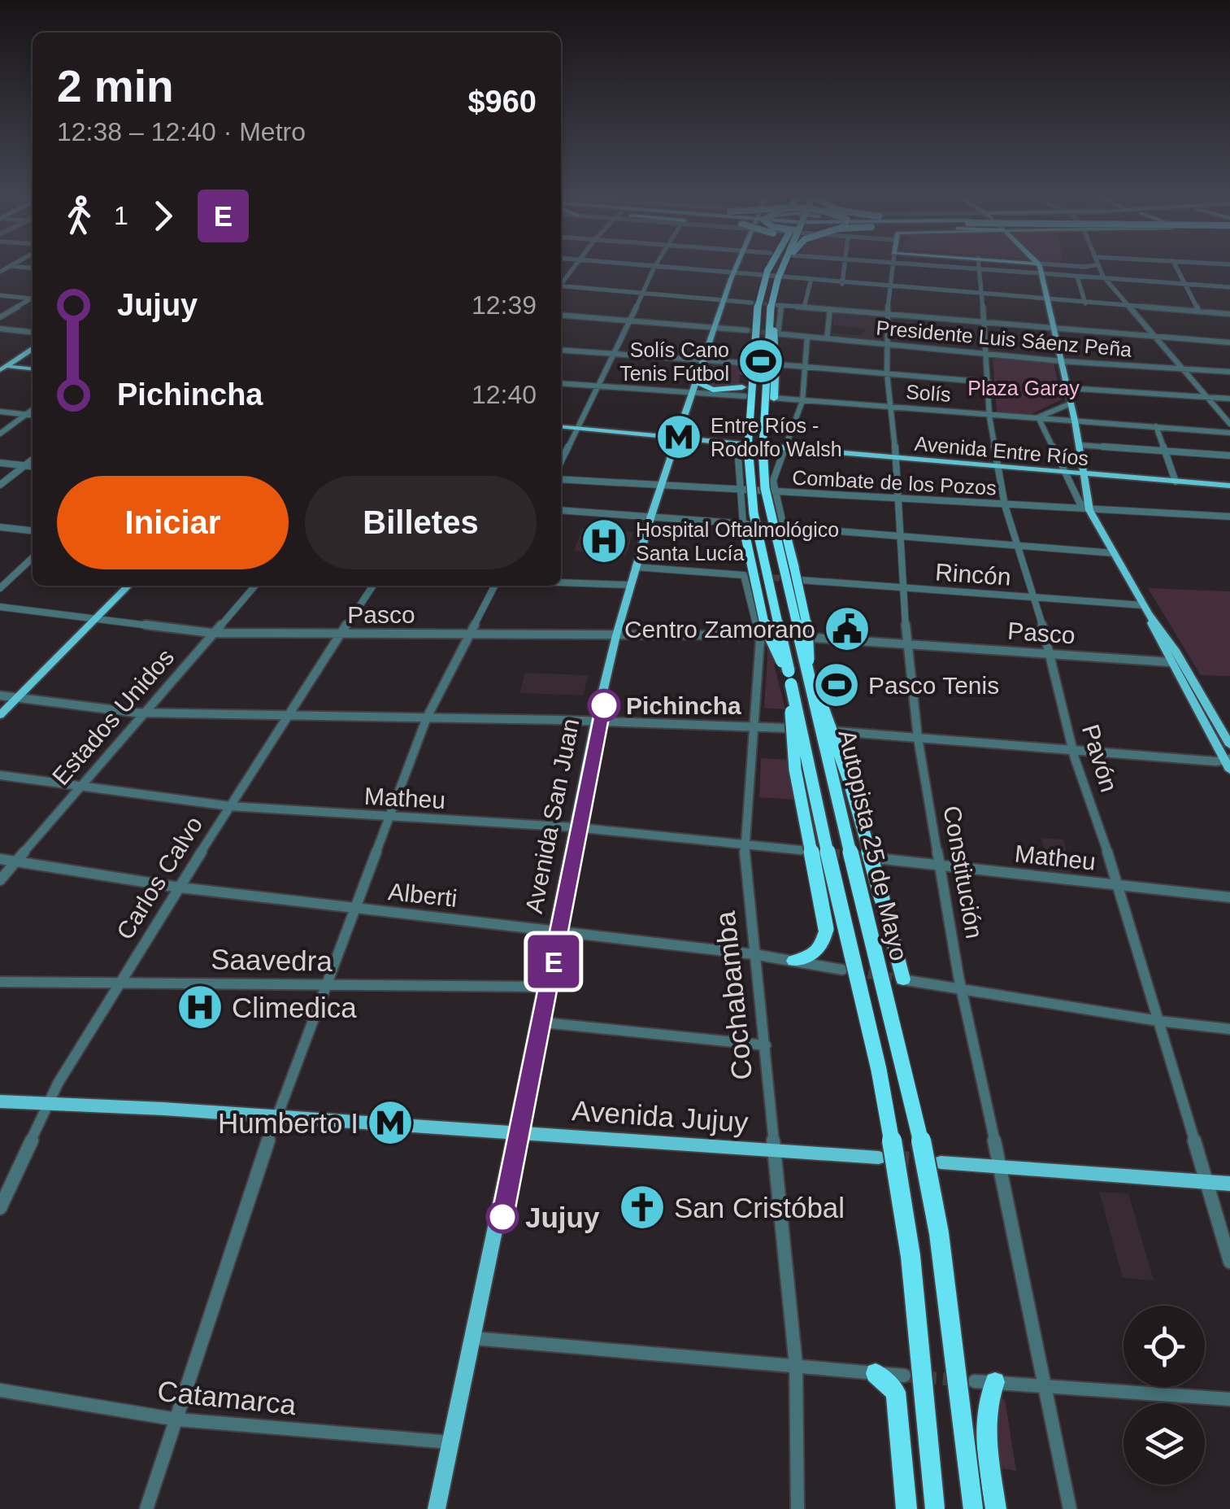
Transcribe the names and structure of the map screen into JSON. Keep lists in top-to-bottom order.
{
  "streets": {
    "highway": ["Autopista 25 de Mayo"],
    "main road": ["Avenida Entre Ríos", "Avenida San Juan", "Avenida Jujuy"],
    "street": [
      "Presidente Luis Sáenz Peña",
      "Solís",
      "Combate de los Pozos",
      "Rincón",
      "Pasco",
      "Estados Unidos",
      "Pavón",
      "Matheu",
      "Constitución",
      "Carlos Calvo",
      "Alberti",
      "Saavedra",
      "Cochabamba",
      "Catamarca"
    ]
  },
  "crossings": [
    ["Presidente Luis Sáenz Peña", "Pavón"],
    ["Presidente Luis Sáenz Peña", "Constitución"],
    ["Solís", "Pavón"],
    ["Solís", "Constitución"],
    ["Avenida Entre Ríos", "Pavón"],
    ["Avenida Entre Ríos", "Constitución"],
    ["Combate de los Pozos", "Pavón"],
    ["Combate de los Pozos", "Avenida San Juan"],
    ["Combate de los Pozos", "Constitución"],
    ["Rincón", "Pavón"],
    ["Rincón", "Constitución"],
    ["Pasco", "Estados Unidos"],
    ["Pasco", "Pavón"],
    ["Pasco", "Avenida San Juan"],
    ["Pasco", "Constitución"],
    ["Pasco", "Carlos Calvo"],
    ["Pasco", "Cochabamba"],
    ["Estados Unidos", "Matheu"],
    ["Estados Unidos", "Alberti"],
    ["Pavón", "Matheu"],
    ["Matheu", "Avenida San Juan"],
    ["Matheu", "Constitución"],
    ["Matheu", "Carlos Calvo"],
    ["Matheu", "Cochabamba"],
    ["Avenida San Juan", "Alberti"],
    ["Avenida San Juan", "Saavedra"],
    ["Avenida San Juan", "Cochabamba"],
    ["Avenida San Juan", "Avenida Jujuy"],
    ["Avenida San Juan", "Catamarca"],
    ["Carlos Calvo", "Alberti"],
    ["Carlos Calvo", "Saavedra"],
    ["Carlos Calvo", "Avenida Jujuy"],
    ["Alberti", "Cochabamba"],
    ["Cochabamba", "Avenida Jujuy"]
  ],
  "parks": ["Plaza Garay"],
  "places": {
    "sports": ["Solís Cano Tenis Fútbol", "Pasco Tenis"],
    "metro station": ["Entre Ríos - Rodolfo Walsh", "Humberto I"],
    "hospital": ["Hospital Oftalmológico Santa Lucía", "Climedica"],
    "public building": ["Centro Zamorano"],
    "other": ["Pichincha", "Jujuy"],
    "church": ["San Cristóbal"]
  },
  "lines": ["metro line E"],
  "page": {
    "on_map": "E",
    "heading": ["2 min", "12:38 – 12:40 · Metro", "$960"],
    "legs": ["1", "E"],
    "list": [
      {
        "name": "Jujuy",
        "value": "12:39"
      },
      {
        "name": "Pichincha",
        "value": "12:40"
      }
    ],
    "buttons": ["Iniciar", "Billetes"]
  }
}
